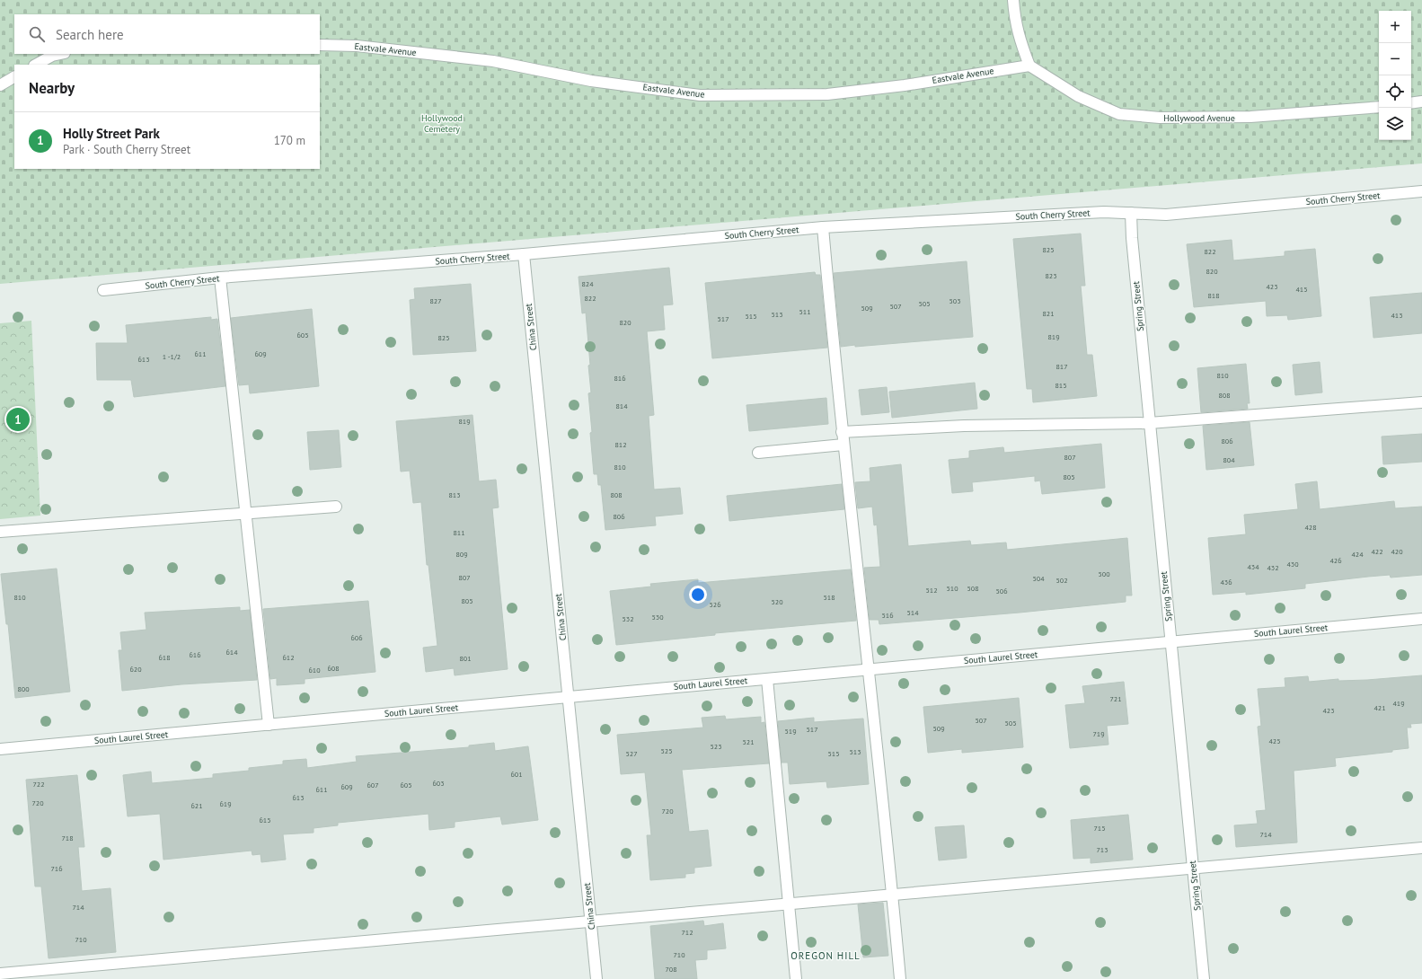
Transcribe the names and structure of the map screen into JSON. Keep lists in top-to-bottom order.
{
  "streets": {
    "street": [
      "Eastvale Avenue",
      "Hollywood Avenue",
      "South Cherry Street",
      "Spring Street",
      "China Street",
      "South Laurel Street"
    ]
  },
  "crossings": [
    ["Eastvale Avenue", "Hollywood Avenue"],
    ["South Cherry Street", "Spring Street"],
    ["South Cherry Street", "China Street"],
    ["Spring Street", "South Laurel Street"],
    ["China Street", "South Laurel Street"]
  ],
  "districts": ["OREGON HILL"],
  "parks": ["Hollywood Cemetery"],
  "house_numbers": [
    "825",
    "822",
    "820",
    "823",
    "824",
    "423",
    "415",
    "818",
    "822",
    "827",
    "503",
    "505",
    "507",
    "509",
    "511",
    "821",
    "513",
    "413",
    "515",
    "517",
    "820",
    "605",
    "819",
    "825",
    "611",
    "609",
    "1 -1/2",
    "613",
    "817",
    "810",
    "816",
    "815",
    "808",
    "814",
    "819",
    "806",
    "812",
    "807",
    "804",
    "810",
    "805",
    "813",
    "808",
    "806",
    "428",
    "811",
    "422",
    "420",
    "809",
    "424",
    "426",
    "430",
    "434",
    "432",
    "500",
    "807",
    "504",
    "502",
    "436",
    "510",
    "508",
    "512",
    "506",
    "810",
    "518",
    "805",
    "520",
    "526",
    "514",
    "516",
    "530",
    "532",
    "606",
    "614",
    "616",
    "618",
    "612",
    "801",
    "608",
    "620",
    "610",
    "800",
    "721",
    "419",
    "421",
    "423",
    "507",
    "505",
    "509",
    "517",
    "519",
    "719",
    "425",
    "521",
    "523",
    "525",
    "513",
    "527",
    "515",
    "601",
    "603",
    "722",
    "607",
    "605",
    "609",
    "611",
    "613",
    "720",
    "619",
    "621",
    "720",
    "615",
    "715",
    "714",
    "718",
    "713",
    "716",
    "714",
    "712",
    "710",
    "710",
    "708"
  ],
  "page": {
    "map_buttons": ["+", "−"],
    "search": "Search here",
    "heading": "Nearby",
    "list": [
      {
        "mark": "1",
        "name": "Holly Street Park",
        "note": "Park · South Cherry Street",
        "value": "170 m"
      }
    ],
    "pins": "1"
  }
}
